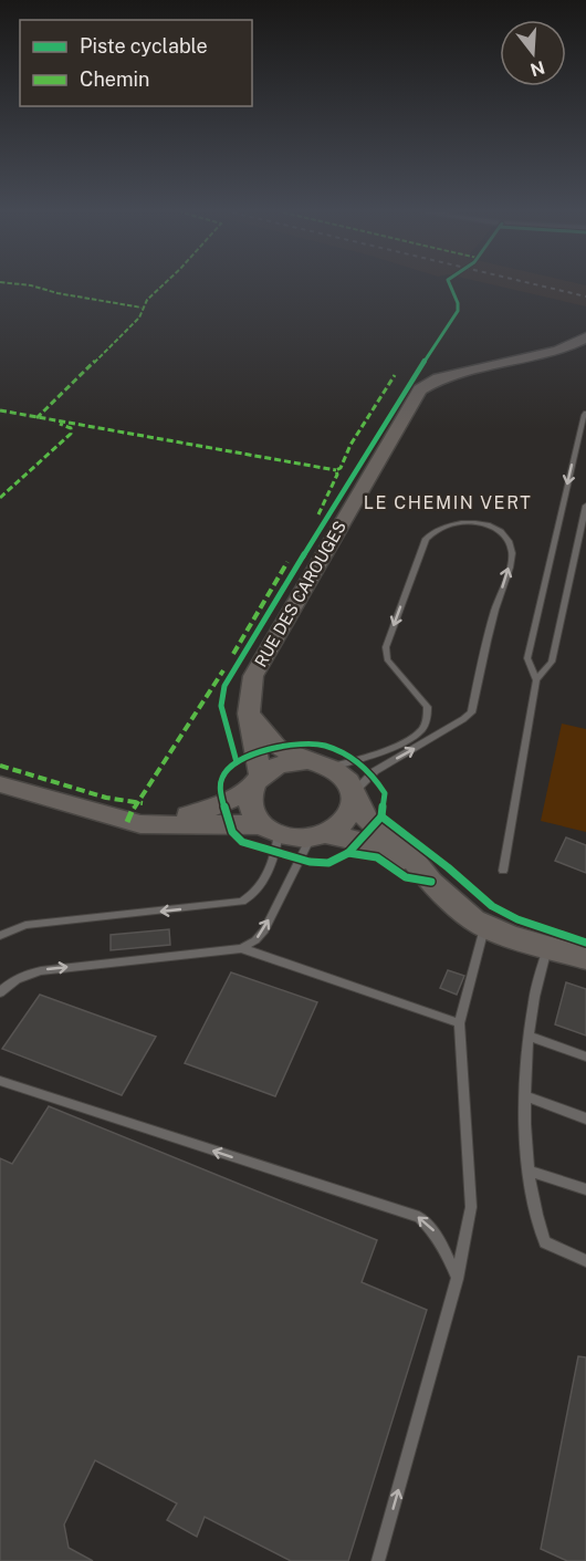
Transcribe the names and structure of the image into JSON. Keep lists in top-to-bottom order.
{
  "streets": {
    "main road": ["RUE DES CAROUGES"]
  },
  "districts": ["LE CHEMIN VERT"],
  "legend": ["Piste cyclable", "Chemin"],
  "north": "bottom"
}
